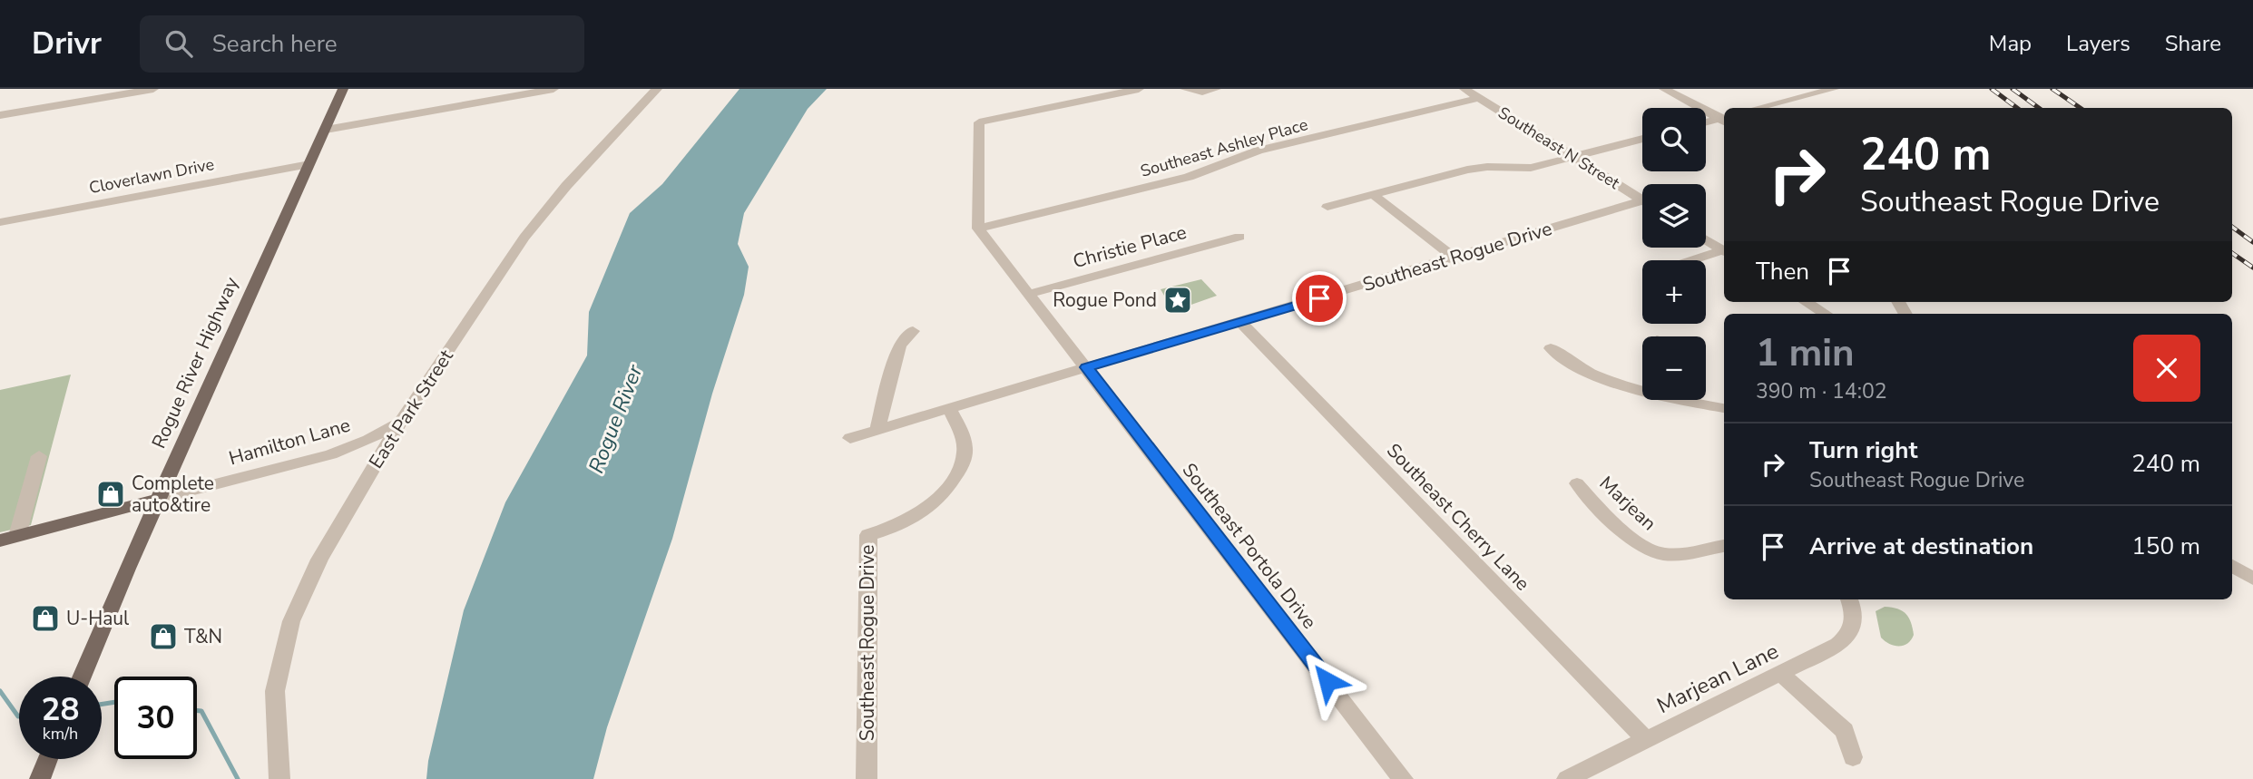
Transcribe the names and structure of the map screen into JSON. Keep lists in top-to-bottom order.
{
  "streets": {
    "main road": ["Rogue River Highway", "Hamilton Lane"],
    "street": [
      "Southeast Ashley Place",
      "Southeast N Street",
      "Cloverlawn Drive",
      "Christie Place",
      "Southeast Rogue Drive",
      "East Park Street",
      "Marjean",
      "Southeast Cherry Lane",
      "Southeast Portola Drive",
      "Marjean Lane"
    ]
  },
  "crossings": [
    ["Southeast Ashley Place", "Southeast N Street"],
    ["Southeast Ashley Place", "Southeast Portola Drive"],
    ["Cloverlawn Drive", "Rogue River Highway"],
    ["Christie Place", "Southeast Portola Drive"],
    ["Southeast Rogue Drive", "Southeast Cherry Lane"],
    ["Southeast Rogue Drive", "Southeast Portola Drive"],
    ["Rogue River Highway", "Hamilton Lane"],
    ["East Park Street", "Hamilton Lane"],
    ["Southeast Cherry Lane", "Marjean Lane"]
  ],
  "water": ["Rogue River"],
  "places": {
    "place": ["Rogue Pond"],
    "shop": ["Complete auto&tire", "U-Haul", "T&N"]
  },
  "page": {
    "header": "Drivr",
    "search": "Search here",
    "nav": ["Map", "Layers", "Share"],
    "map_buttons": ["+", "−"],
    "turn": ["240 m", "Southeast Rogue Drive"],
    "then": "Then",
    "heading": ["1 min", "390 m · 14:02"],
    "list": [
      {
        "name": "Turn right",
        "note": "Southeast Rogue Drive",
        "value": "240 m"
      },
      {
        "name": "Arrive at destination",
        "value": "150 m"
      }
    ],
    "speed": "28 km/h",
    "limit": "30"
  }
}
